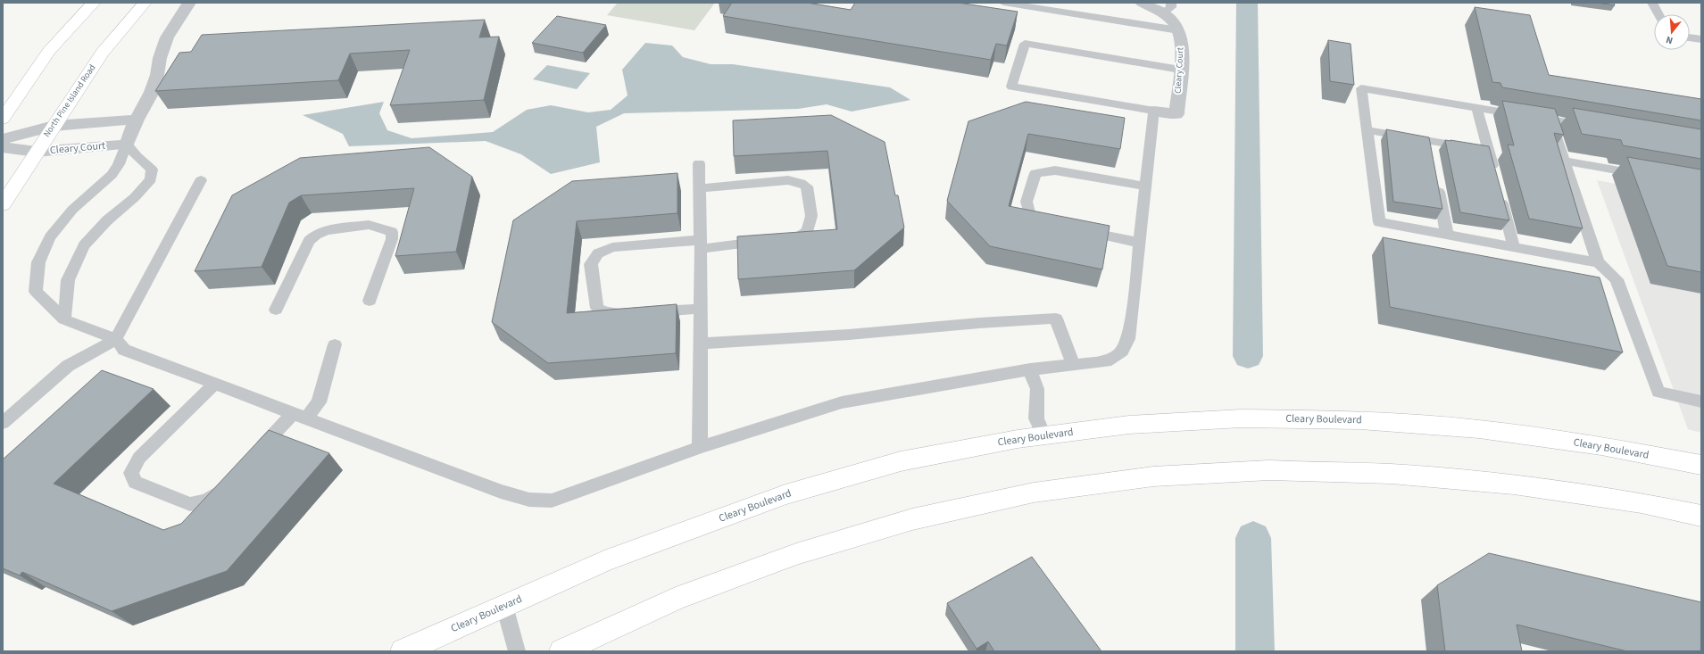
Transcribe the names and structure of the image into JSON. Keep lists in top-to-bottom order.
{
  "streets": {
    "street": ["Cleary Court", "North Pine Island Road", "Cleary Boulevard"]
  },
  "crossings": [
    ["Cleary Court", "North Pine Island Road"]
  ],
  "north": "bottom"
}
